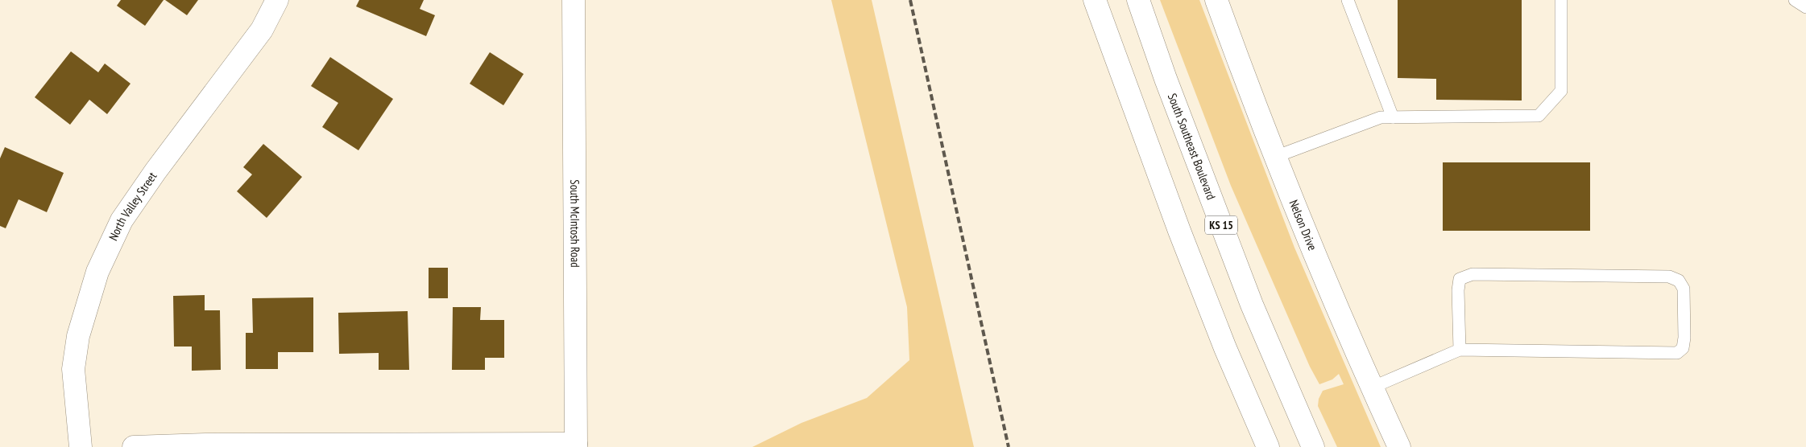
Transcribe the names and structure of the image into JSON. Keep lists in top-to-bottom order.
{
  "streets": {
    "street": [
      "South Southeast Boulevard",
      "North Valley Street",
      "South McIntosh Road",
      "KS 15",
      "Nelson Drive"
    ]
  }
}
